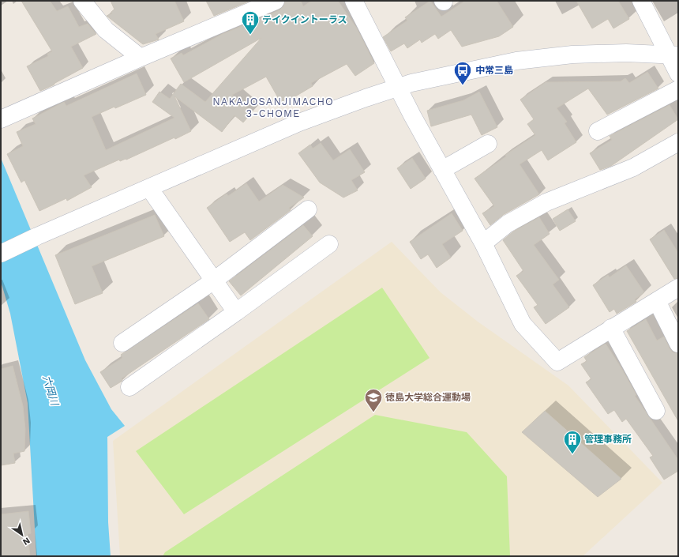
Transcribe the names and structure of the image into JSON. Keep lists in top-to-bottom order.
{
  "districts": ["NAKAJOSANJIMACHO 3-CHOME"],
  "water": ["六岡川"],
  "places": {
    "building": ["テイクイントーラス", "管理事務所"],
    "bus stop": ["中常三島"],
    "school or university": ["徳島大学総合運動場"]
  },
  "north": "bottom right"
}
